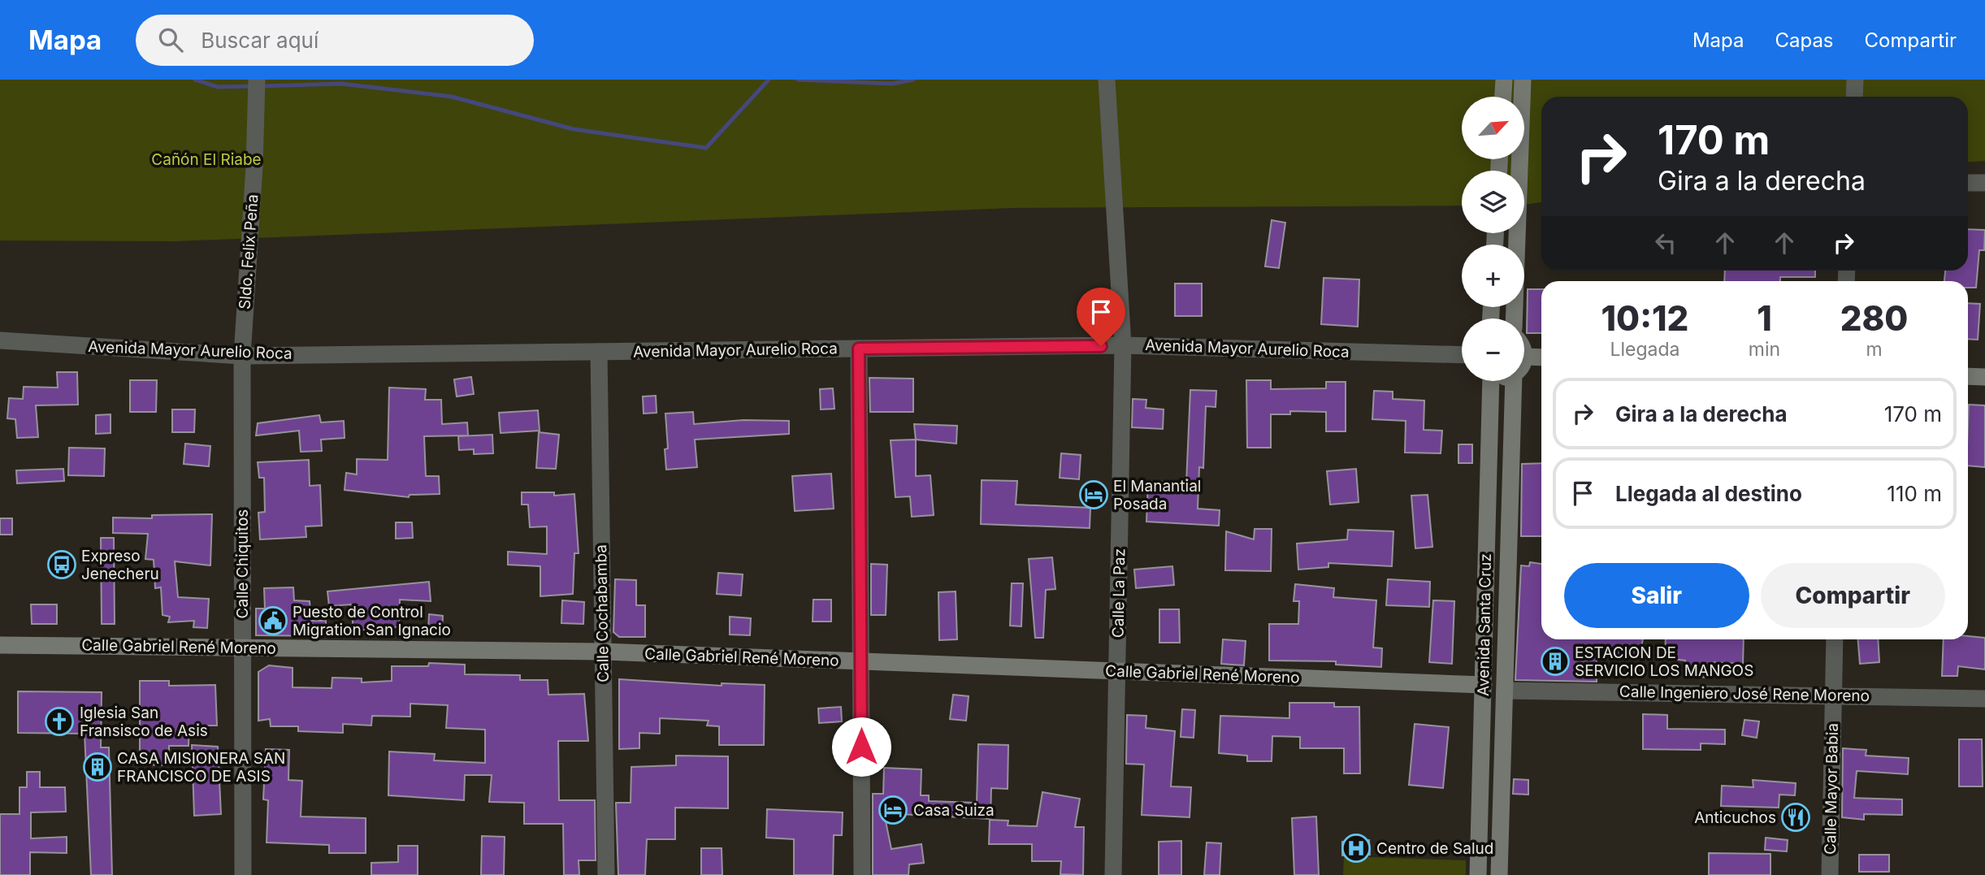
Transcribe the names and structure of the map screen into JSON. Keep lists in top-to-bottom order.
{
  "streets": {
    "street": [
      "Sldo. Felix Peña",
      "Avenida Mayor Aurelio Roca",
      "Calle Chiquitos",
      "Calle La Paz",
      "Calle Cochabamba",
      "Avenida Santa Cruz",
      "Calle Gabriel René Moreno",
      "Calle Ingeniero José Rene Moreno",
      "Calle Mayor Babia"
    ]
  },
  "crossings": [
    ["Sldo. Felix Peña", "Avenida Mayor Aurelio Roca"],
    ["Sldo. Felix Peña", "Calle Chiquitos"],
    ["Avenida Mayor Aurelio Roca", "Calle Chiquitos"],
    ["Avenida Mayor Aurelio Roca", "Calle La Paz"],
    ["Avenida Mayor Aurelio Roca", "Calle Cochabamba"],
    ["Calle Chiquitos", "Calle Gabriel René Moreno"],
    ["Calle La Paz", "Calle Gabriel René Moreno"],
    ["Calle Cochabamba", "Calle Gabriel René Moreno"],
    ["Avenida Santa Cruz", "Calle Gabriel René Moreno"],
    ["Avenida Santa Cruz", "Calle Ingeniero José Rene Moreno"],
    ["Calle Ingeniero José Rene Moreno", "Calle Mayor Babia"]
  ],
  "parks": ["Cañón El Riabe"],
  "places": {
    "hotel": ["El Manantial Posada", "Casa Suiza"],
    "bus stop": ["Expreso Jenecheru"],
    "public building": ["Puesto de Control Migration San Ignacio"],
    "building": ["ESTACION DE SERVICIO LOS MANGOS", "CASA MISIONERA SAN FRANCISCO DE ASIS"],
    "church": ["Iglesia San Fransisco de Asis"],
    "restaurant": ["Anticuchos"],
    "hospital": ["Centro de Salud"]
  },
  "north": "top right",
  "page": {
    "header": "Mapa",
    "search": "Buscar aquí",
    "nav": ["Mapa", "Capas", "Compartir"],
    "map_buttons": ["+", "−"],
    "turn": ["170 m", "Gira a la derecha"],
    "eta": [
      "10:12",
      "Llegada",
      "1",
      "min",
      "280",
      "m"
    ],
    "list": [
      {
        "name": "Gira a la derecha",
        "value": "170 m"
      },
      {
        "name": "Llegada al destino",
        "value": "110 m"
      }
    ],
    "buttons": ["Salir", "Compartir"]
  }
}
